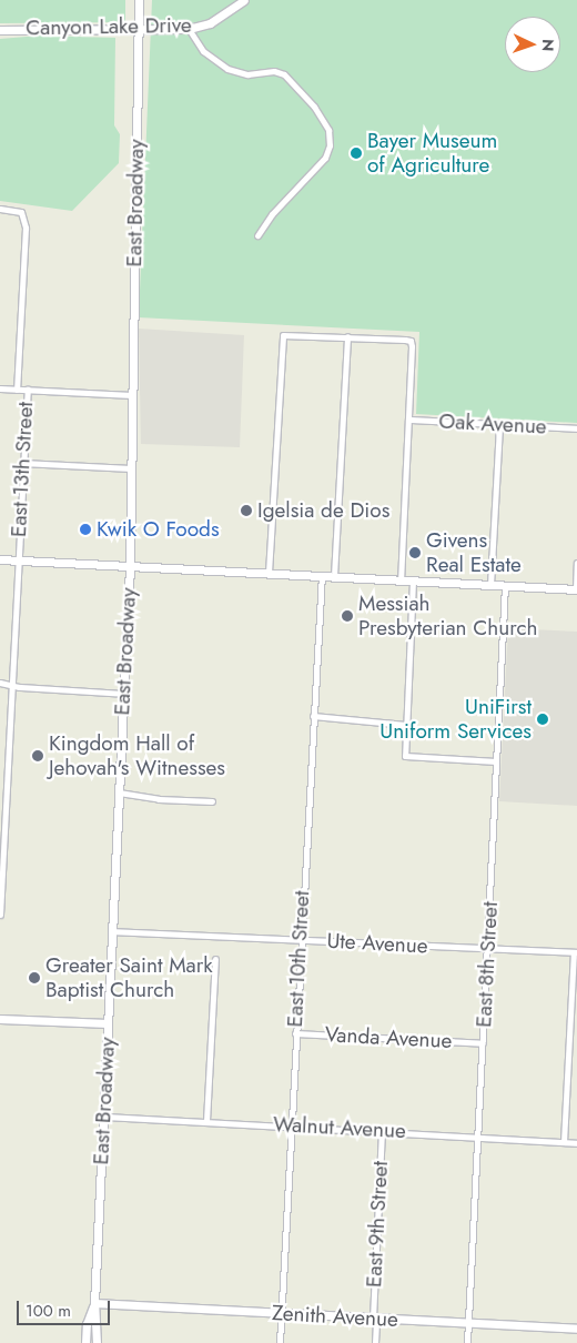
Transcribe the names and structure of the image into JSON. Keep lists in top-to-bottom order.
{
  "streets": {
    "main road": ["Canyon Lake Drive", "East Broadway", "Zenith Avenue"],
    "street": [
      "Oak Avenue",
      "East 13th Street",
      "Ute Avenue",
      "East 10th Street",
      "East 8th Street",
      "Vanda Avenue",
      "Walnut Avenue",
      "East 9th Street"
    ]
  },
  "crossings": [
    ["Canyon Lake Drive", "East Broadway"],
    ["East Broadway", "Ute Avenue"],
    ["East Broadway", "Walnut Avenue"],
    ["East Broadway", "Zenith Avenue"],
    ["Ute Avenue", "East 10th Street"],
    ["Ute Avenue", "East 8th Street"],
    ["East 10th Street", "Vanda Avenue"],
    ["East 10th Street", "Walnut Avenue"],
    ["East 10th Street", "Zenith Avenue"],
    ["East 8th Street", "Vanda Avenue"],
    ["East 8th Street", "Walnut Avenue"],
    ["East 8th Street", "Zenith Avenue"],
    ["Walnut Avenue", "East 9th Street"],
    ["East 9th Street", "Zenith Avenue"]
  ],
  "places": [
    "Bayer Museum of Agriculture",
    "Igelsia de Dios",
    "Kwik O Foods",
    "Givens Real Estate",
    "Messiah Presbyterian Church",
    "UniFirst Uniform Services",
    "Kingdom Hall of Jehovah's Witnesses",
    "Greater Saint Mark Baptist Church"
  ],
  "scale_bar": "100 m",
  "north": "right"
}
